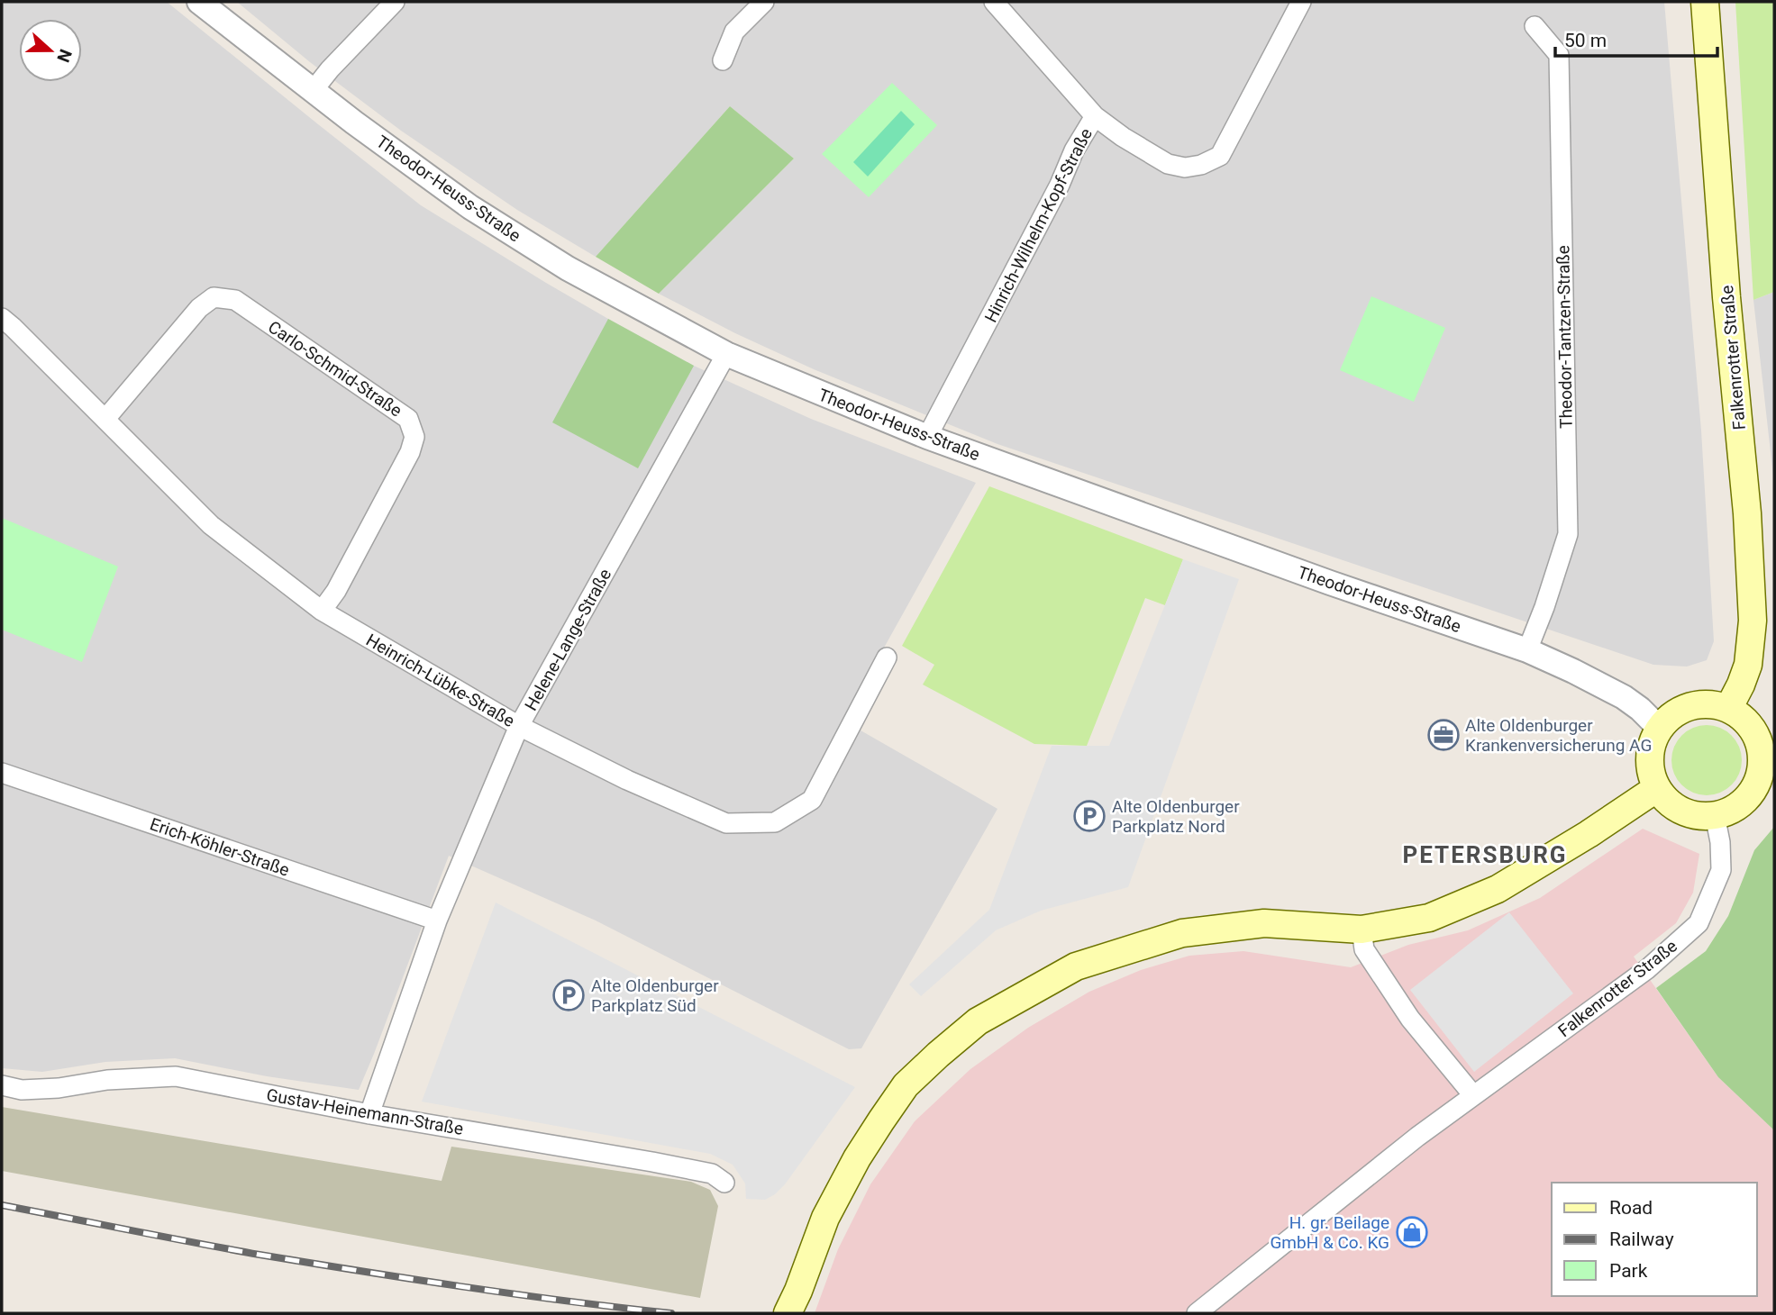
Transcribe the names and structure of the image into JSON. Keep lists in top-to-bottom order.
{
  "streets": {
    "main road": ["Falkenrotter Straße"],
    "street": [
      "Theodor-Heuss-Straße",
      "Hinrich-Wilhelm-Kopf-Straße",
      "Theodor-Tantzen-Straße",
      "Carlo-Schmid-Straße",
      "Helene-Lange-Straße",
      "Heinrich-Lübke-Straße",
      "Erich-Köhler-Straße",
      "Gustav-Heinemann-Straße"
    ]
  },
  "crossings": [
    ["Theodor-Heuss-Straße", "Hinrich-Wilhelm-Kopf-Straße"],
    ["Theodor-Heuss-Straße", "Theodor-Tantzen-Straße"],
    ["Theodor-Heuss-Straße", "Falkenrotter Straße"],
    ["Theodor-Heuss-Straße", "Helene-Lange-Straße"],
    ["Carlo-Schmid-Straße", "Heinrich-Lübke-Straße"],
    ["Helene-Lange-Straße", "Heinrich-Lübke-Straße"],
    ["Helene-Lange-Straße", "Erich-Köhler-Straße"],
    ["Helene-Lange-Straße", "Gustav-Heinemann-Straße"]
  ],
  "districts": ["PETERSBURG"],
  "places": {
    "office": ["Alte Oldenburger Krankenversicherung AG"],
    "parking": ["Alte Oldenburger Parkplatz Nord", "Alte Oldenburger Parkplatz Süd"],
    "shop": ["H. gr. Beilage GmbH & Co. KG"]
  },
  "legend": ["Road", "Railway", "Park"],
  "scale_bar": "50 m",
  "north": "right"
}
